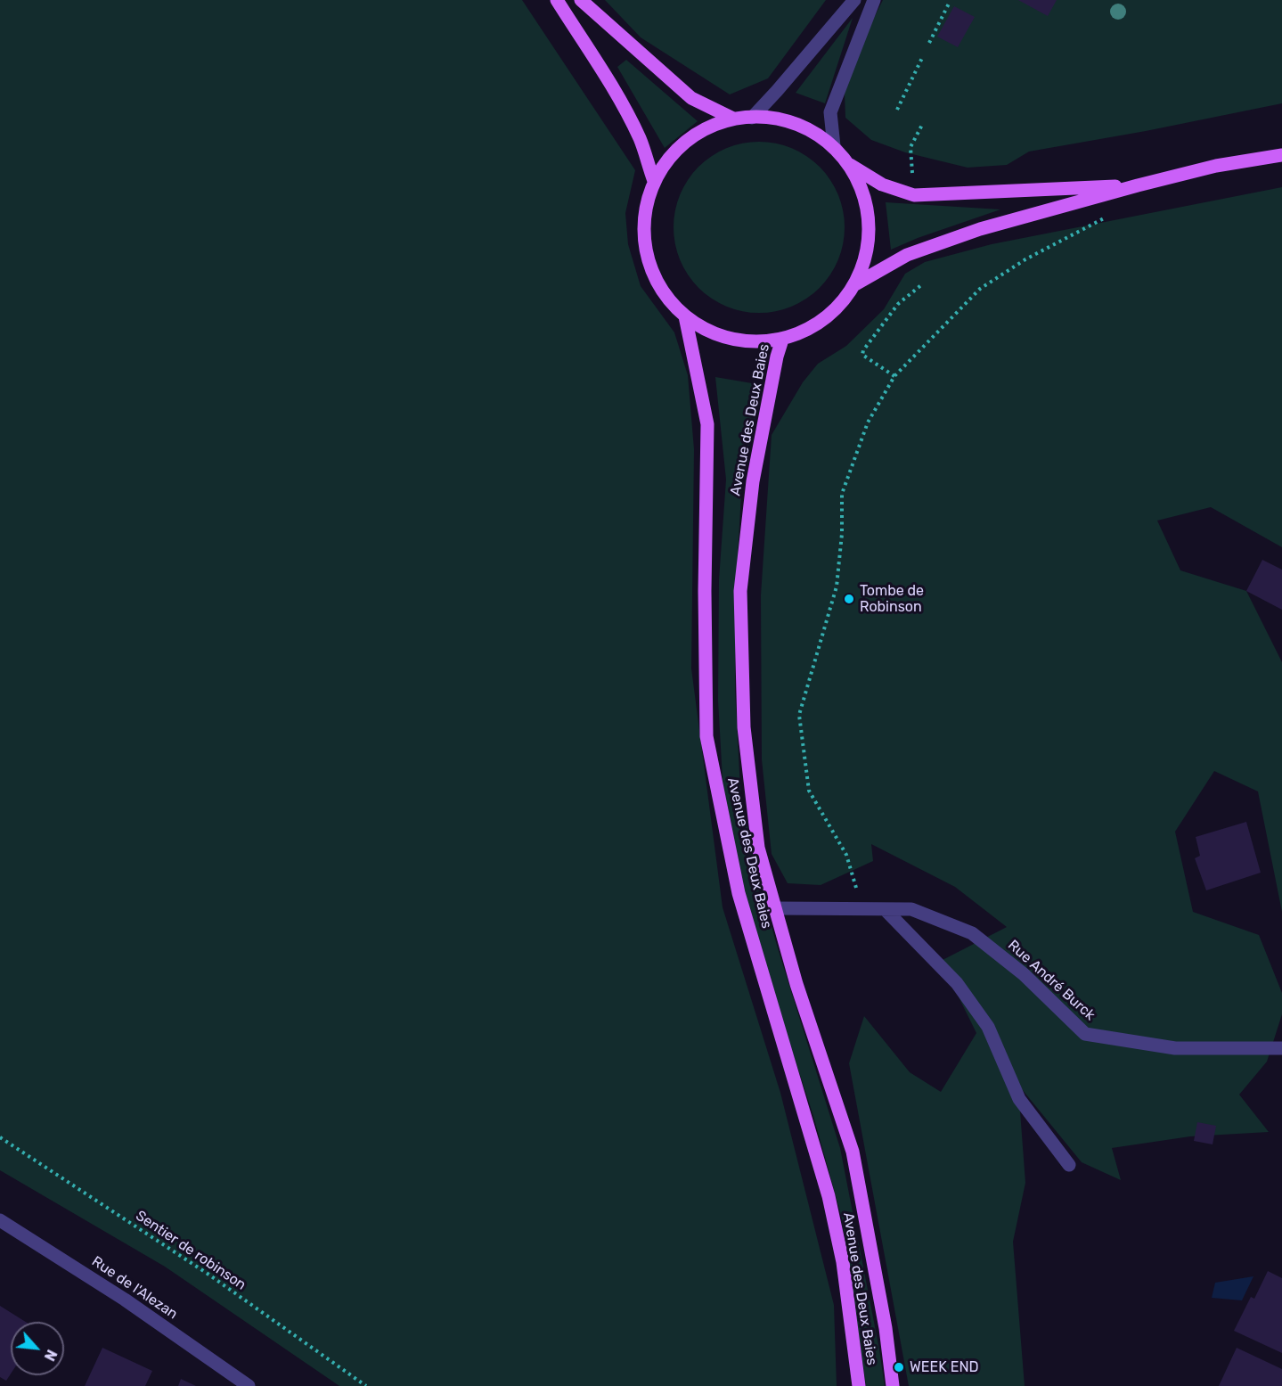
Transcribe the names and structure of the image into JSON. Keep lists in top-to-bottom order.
{
  "streets": {
    "main road": ["Avenue des Deux Baies"],
    "street": ["Rue André Burck", "Rue de l'Alezan"],
    "path": ["Sentier de robinson"]
  },
  "crossings": [
    ["Avenue des Deux Baies", "Rue André Burck"]
  ],
  "places": ["Tombe de Robinson", "WEEK END"],
  "north": "bottom right"
}
